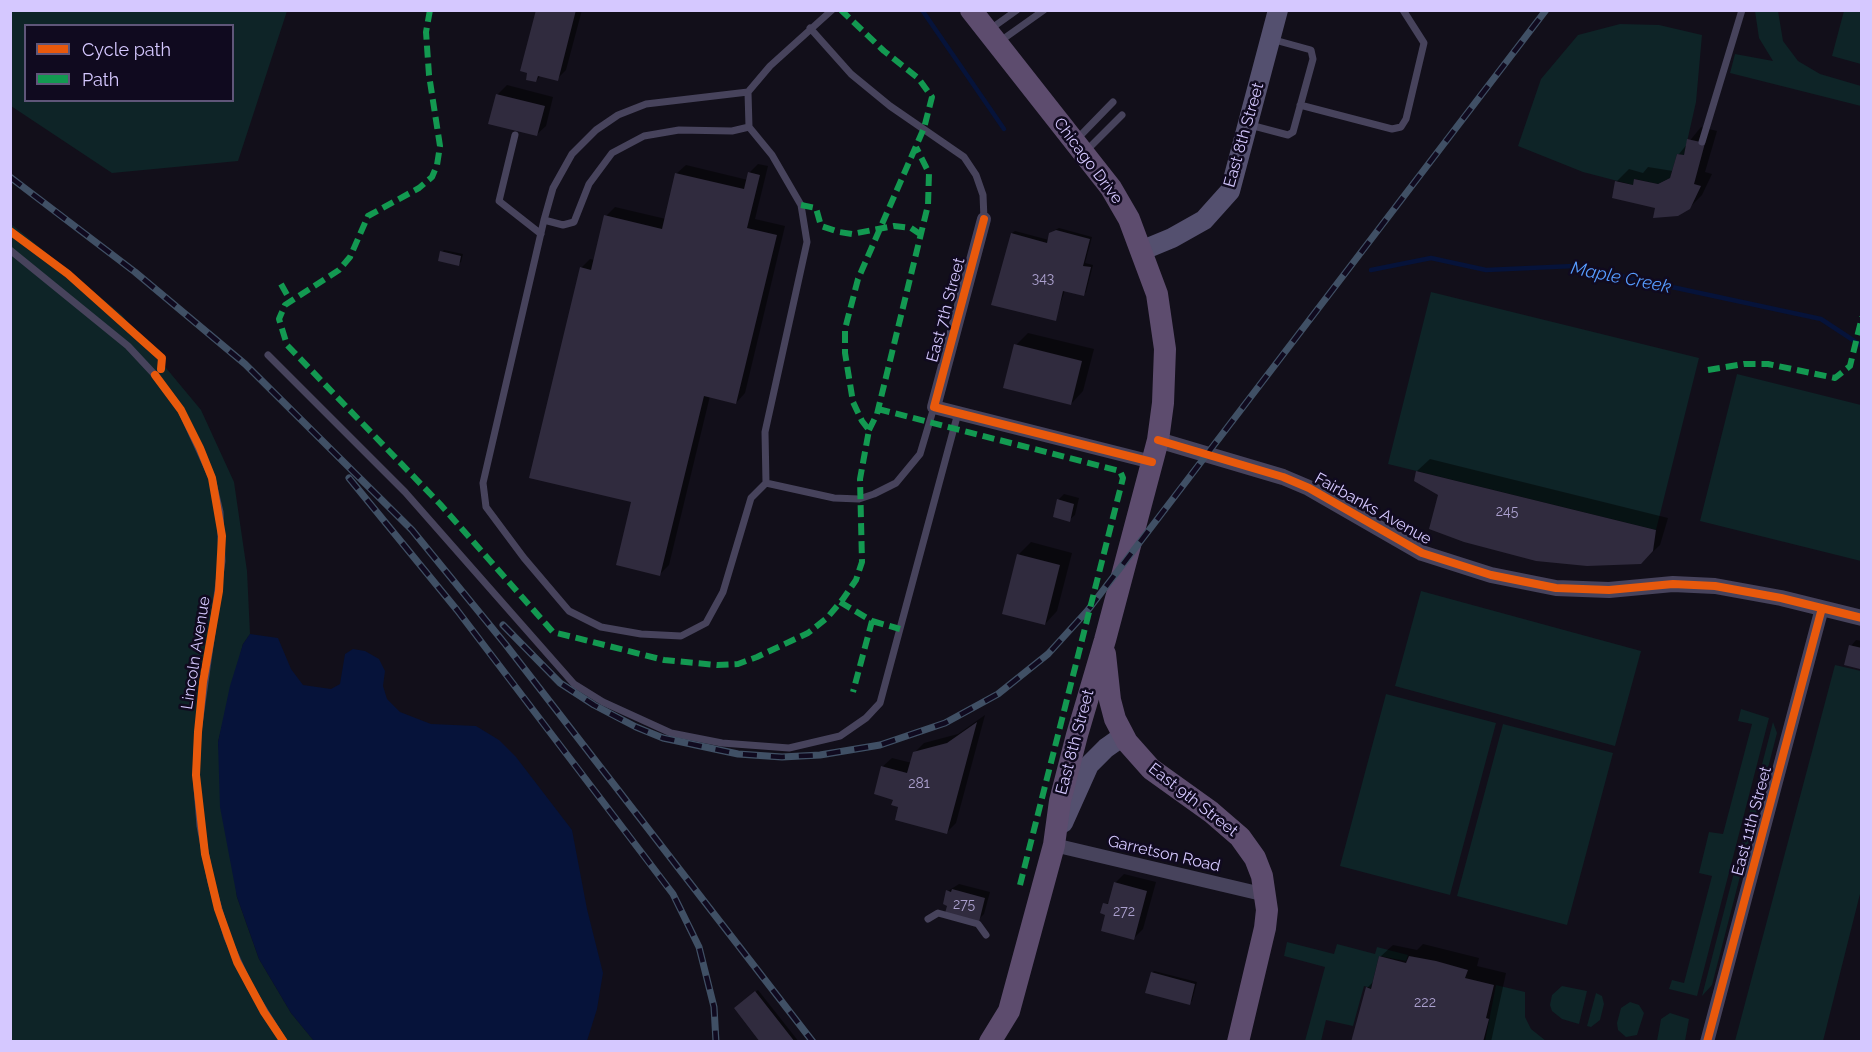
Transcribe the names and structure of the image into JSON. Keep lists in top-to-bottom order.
{
  "streets": {
    "main road": ["East 8th Street", "Chicago Drive", "East 9th Street"],
    "street": [
      "East 7th Street",
      "Fairbanks Avenue",
      "East 11th Street",
      "Garretson Road"
    ],
    "lane": ["Lincoln Avenue"]
  },
  "crossings": [
    ["East 8th Street", "Chicago Drive"],
    ["East 8th Street", "Fairbanks Avenue"],
    ["East 8th Street", "East 9th Street"],
    ["East 8th Street", "Garretson Road"],
    ["Chicago Drive", "Fairbanks Avenue"],
    ["Fairbanks Avenue", "East 11th Street"],
    ["East 9th Street", "Garretson Road"]
  ],
  "water": ["Maple Creek"],
  "house_numbers": [
    "343",
    "245",
    "281",
    "275",
    "272",
    "222"
  ],
  "legend": ["Cycle path", "Path"]
}
